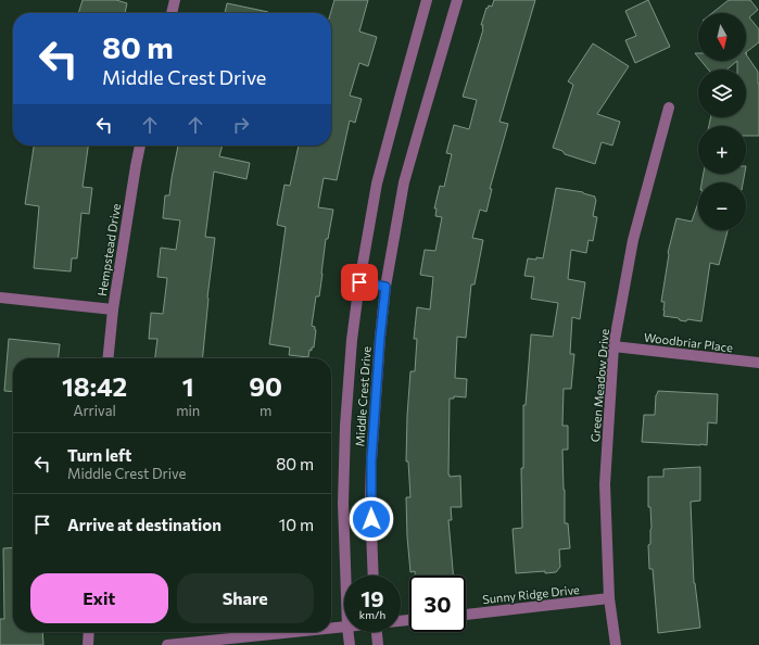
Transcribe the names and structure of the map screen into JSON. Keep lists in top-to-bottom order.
{
  "streets": {
    "street": [
      "Hempstead Drive",
      "Woodbriar Place",
      "Green Meadow Drive",
      "Middle Crest Drive",
      "Sunny Ridge Drive"
    ]
  },
  "crossings": [
    ["Woodbriar Place", "Green Meadow Drive"],
    ["Green Meadow Drive", "Sunny Ridge Drive"]
  ],
  "north": "bottom",
  "page": {
    "map_buttons": ["+", "−"],
    "turn": ["80 m", "Middle Crest Drive"],
    "eta": [
      "18:42",
      "Arrival",
      "1",
      "min",
      "90",
      "m"
    ],
    "list": [
      {
        "name": "Turn left",
        "note": "Middle Crest Drive",
        "value": "80 m"
      },
      {
        "name": "Arrive at destination",
        "value": "10 m"
      }
    ],
    "buttons": ["Exit", "Share"],
    "speed": "19 km/h",
    "limit": "30"
  }
}
